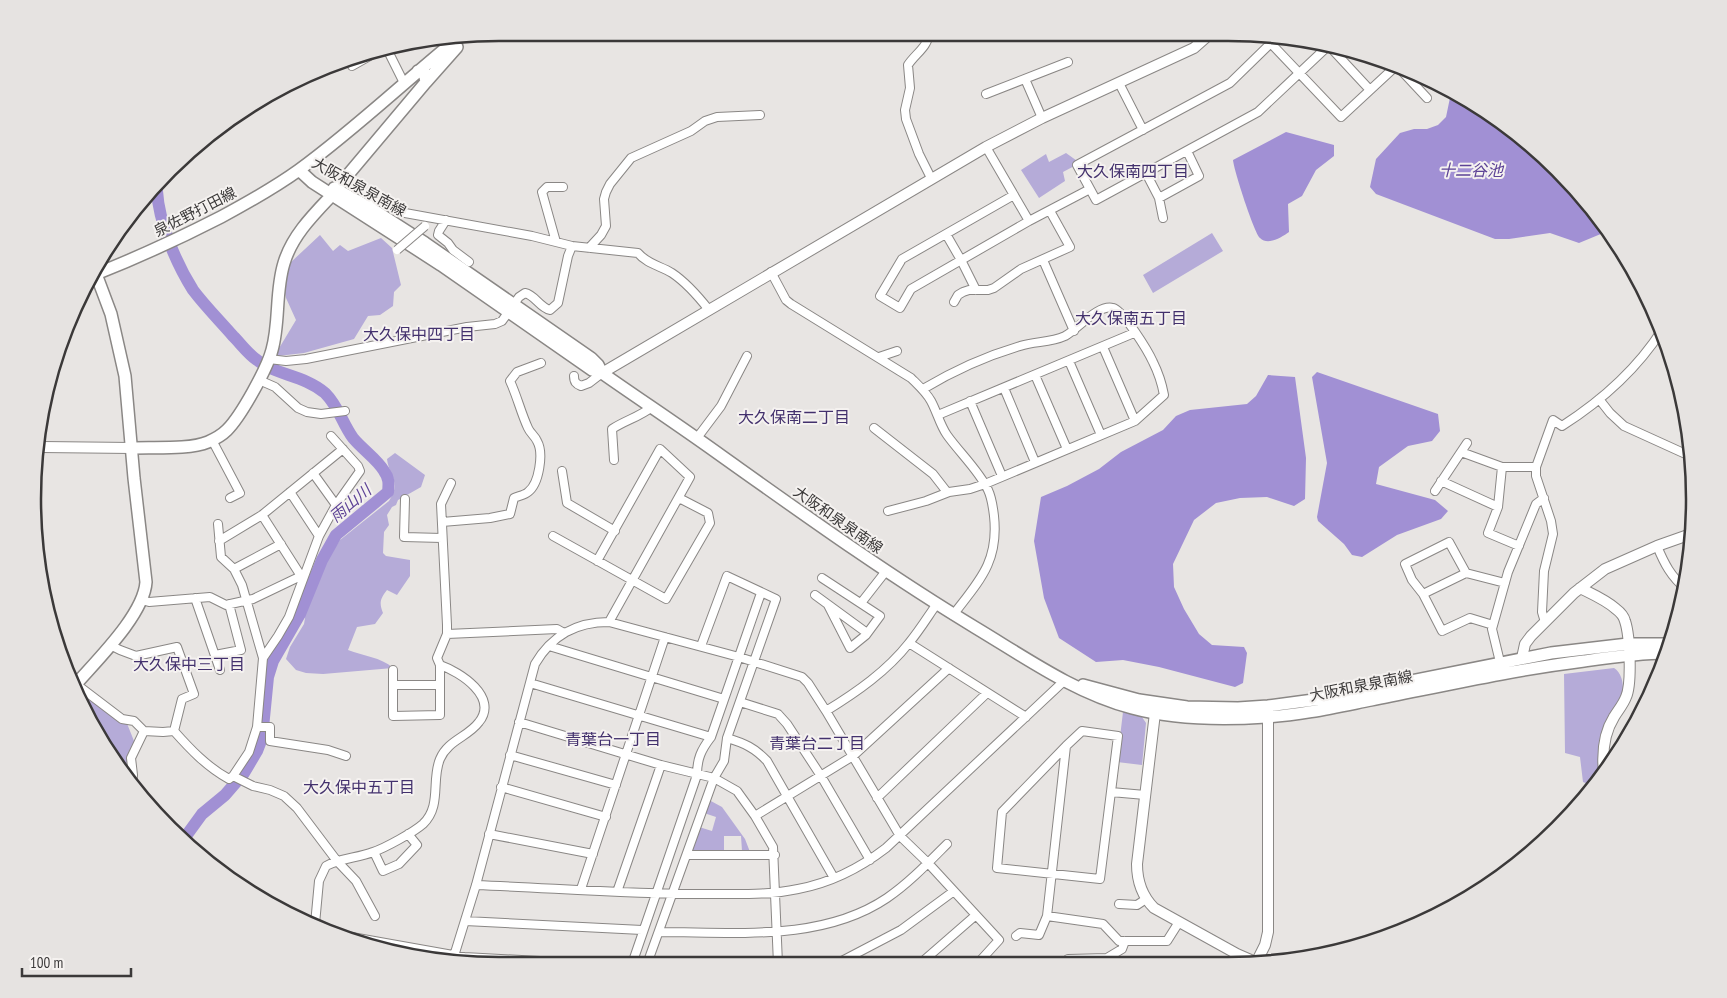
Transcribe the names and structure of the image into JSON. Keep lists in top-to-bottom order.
{
  "streets": {
    "main road": ["大阪和泉泉南線", "泉佐野打田線"]
  },
  "crossings": [
    ["大阪和泉泉南線", "泉佐野打田線"]
  ],
  "districts": [
    "大久保南四丁目",
    "大久保南五丁目",
    "大久保中四丁目",
    "大久保南二丁目",
    "大久保中三丁目",
    "青葉台一丁目",
    "青葉台二丁目",
    "大久保中五丁目"
  ],
  "water": ["十二谷池", "雨山川"],
  "scale_bar": "100 m"
}
